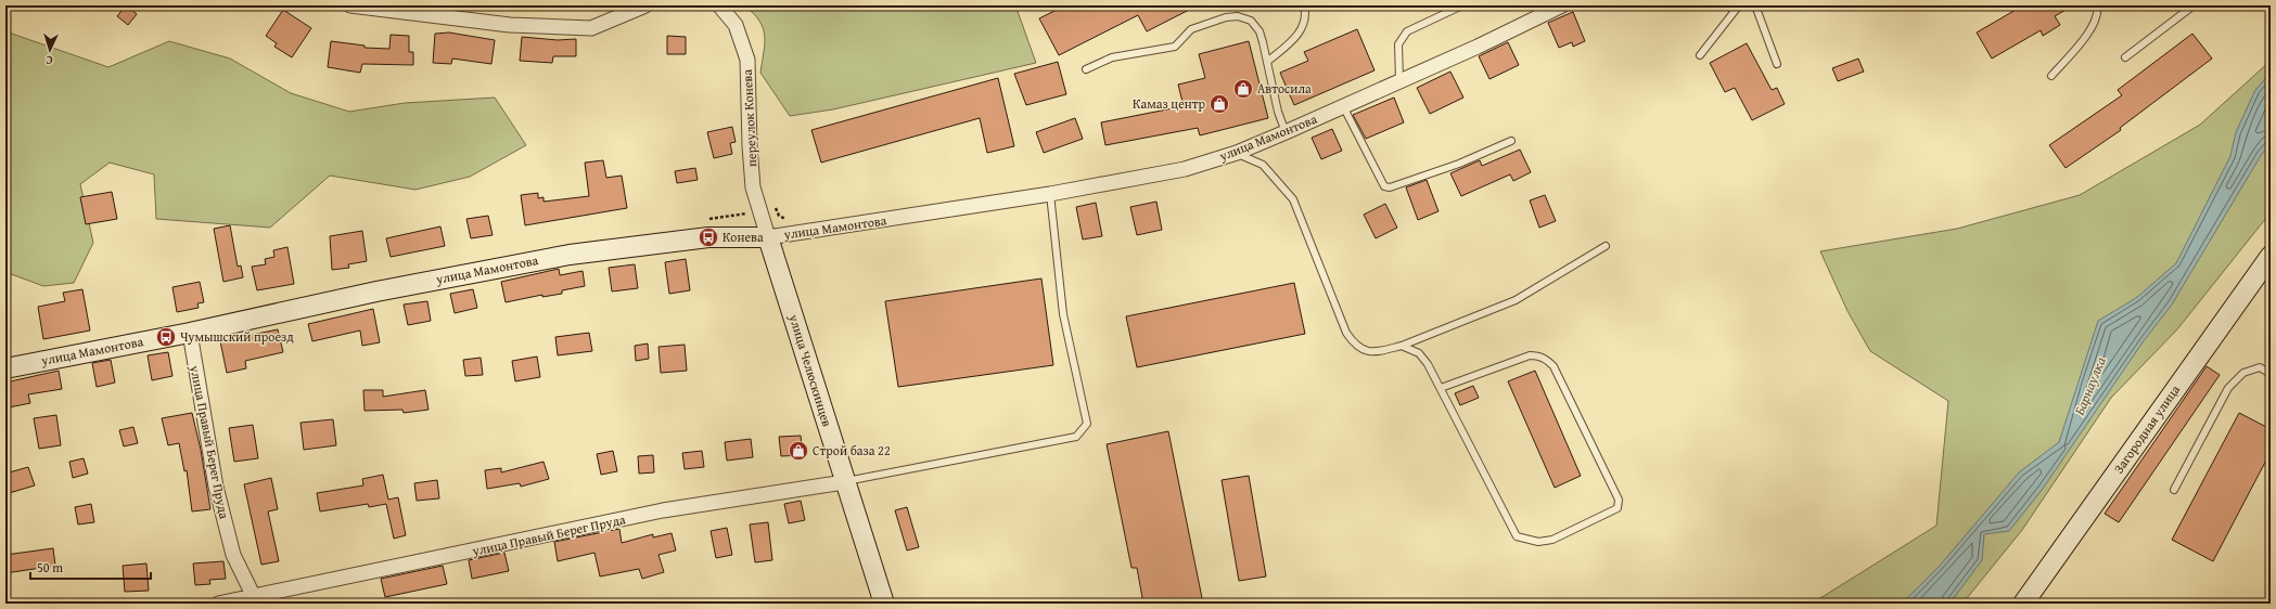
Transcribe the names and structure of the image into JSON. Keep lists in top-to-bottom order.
{
  "streets": {
    "main road": ["улица Мамонтова", "улица Челюскинцев", "Загородная улица"],
    "street": ["переулок Конева", "улица Правый Берег Пруда"]
  },
  "crossings": [
    ["переулок Конева", "улица Мамонтова"],
    ["переулок Конева", "улица Челюскинцев"],
    ["улица Мамонтова", "улица Челюскинцев"],
    ["улица Мамонтова", "улица Правый Берег Пруда"],
    ["улица Челюскинцев", "улица Правый Берег Пруда"]
  ],
  "water": ["Барнаулка"],
  "places": {
    "shop": ["Автосила", "Камаз центр", "Строй база 22"],
    "bus stop": ["Конева", "Чумышский проезд"]
  },
  "scale_bar": "50 m",
  "north": "bottom"
}
